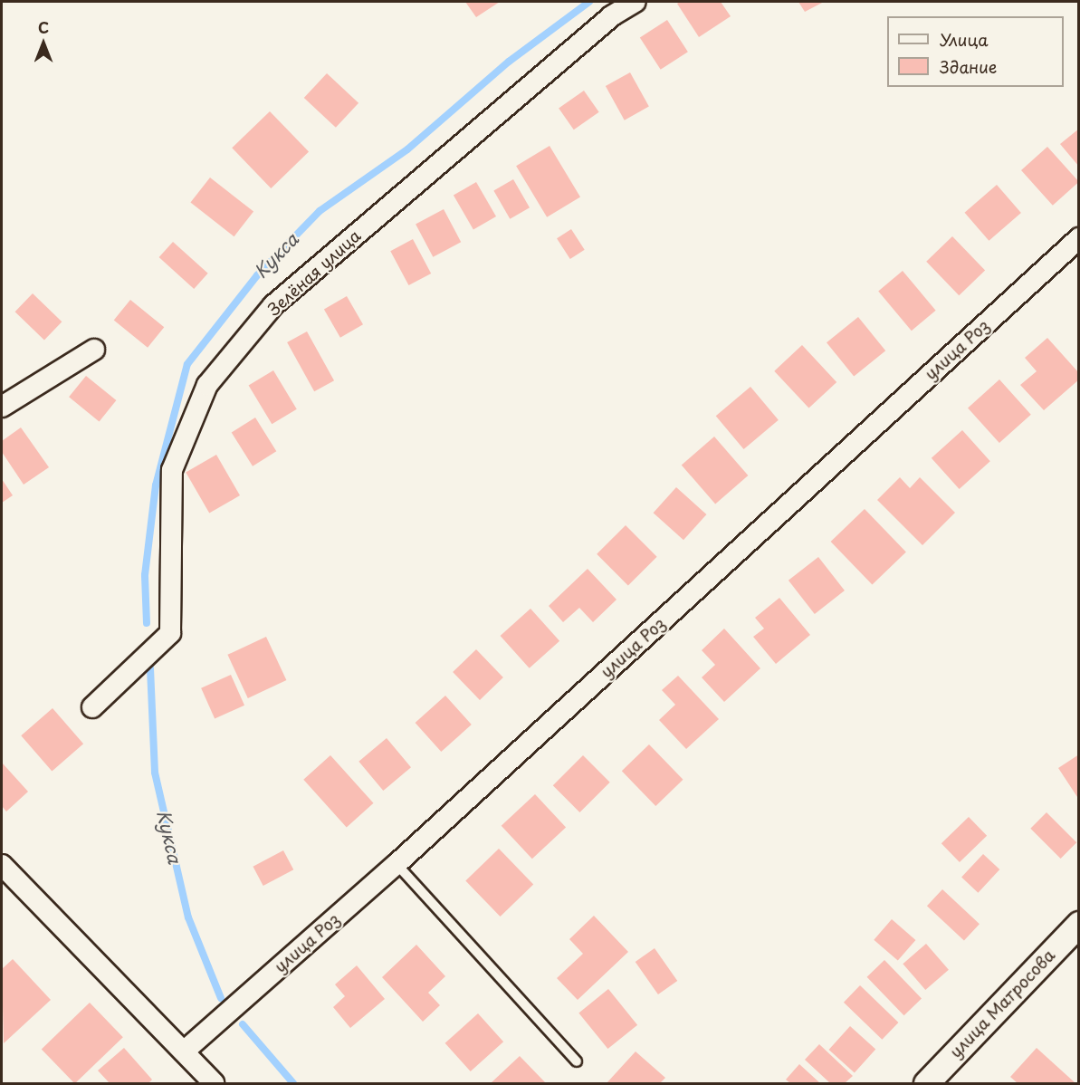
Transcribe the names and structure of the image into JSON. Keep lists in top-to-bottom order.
{
  "streets": {
    "street": ["Зелёная улица", "улица Роз", "улица Матросова"]
  },
  "water": ["Кукса"],
  "legend": ["Улица", "Здание"],
  "north": "top"
}
